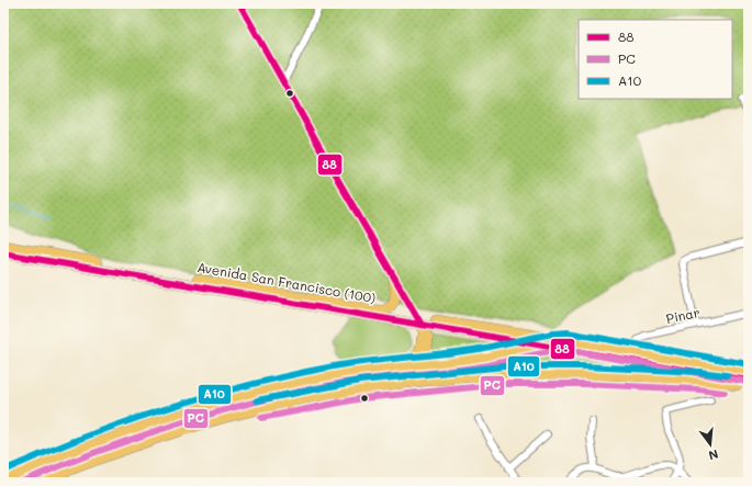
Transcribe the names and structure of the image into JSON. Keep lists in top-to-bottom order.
{
  "streets": {
    "highway": ["Avenida San Francisco (100)"],
    "street": ["Pinar"]
  },
  "crossings": [
    ["Avenida San Francisco (100)", "Pinar"]
  ],
  "lines": ["transit line 88", "transit line A10", "transit line PC"],
  "legend": ["88", "PC", "A10"],
  "north": "bottom"
}
